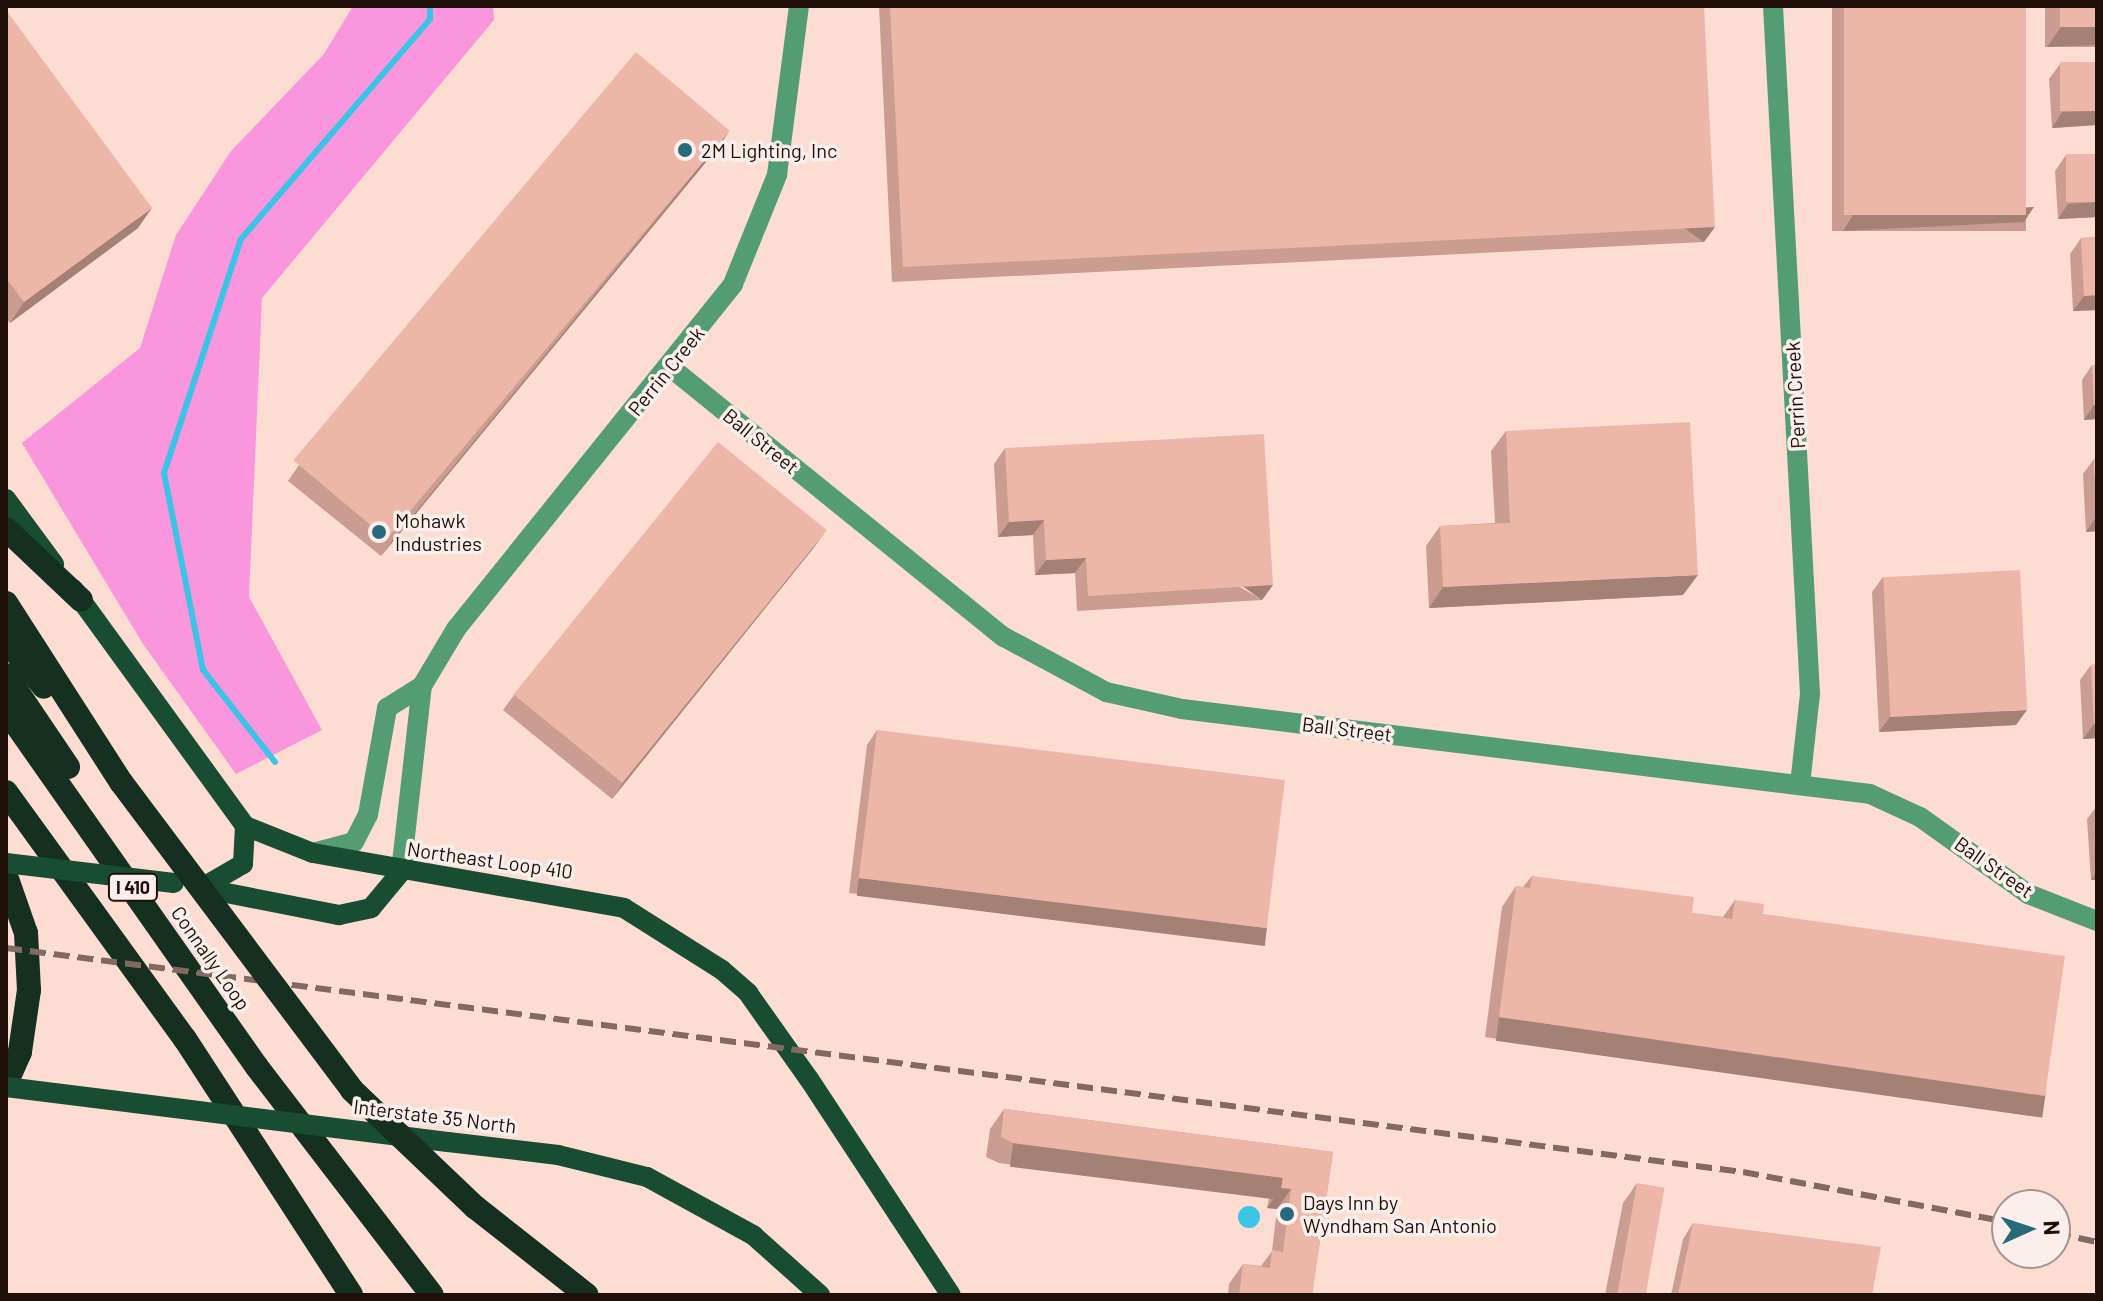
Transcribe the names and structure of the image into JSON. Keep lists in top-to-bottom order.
{
  "streets": {
    "highway": ["I 410", "Connally Loop"],
    "main road": ["Northeast Loop 410", "Interstate 35 North"],
    "street": ["Perrin Creek", "Ball Street"]
  },
  "crossings": [
    ["Perrin Creek", "Ball Street"],
    ["Perrin Creek", "Northeast Loop 410"],
    ["I 410", "Connally Loop"]
  ],
  "places": ["2M Lighting, Inc", "Mohawk Industries", "Days Inn by Wyndham San Antonio"],
  "north": "right"
}
